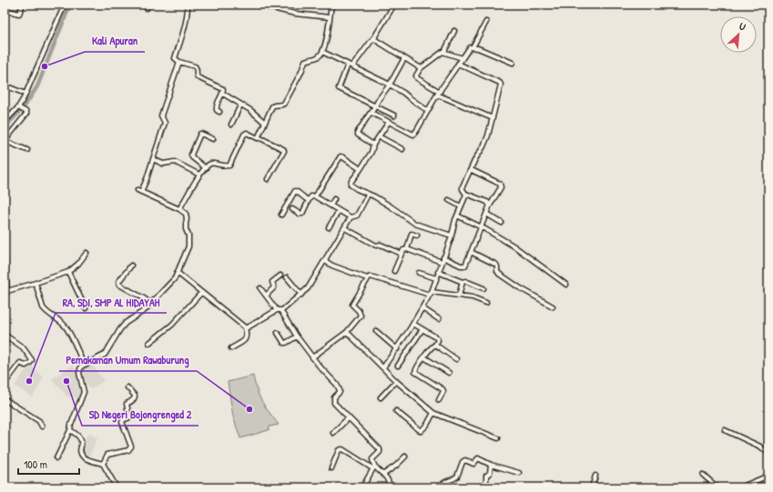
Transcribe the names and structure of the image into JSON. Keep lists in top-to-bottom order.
{
  "places": [
    "Kali Apuran",
    "RA, SDI, SMP AL HIDAYAH",
    "SD Negeri Bojongrenged 2",
    "Pemakaman Umum Rawaburung"
  ],
  "scale_bar": "100 m",
  "north": "top right"
}
